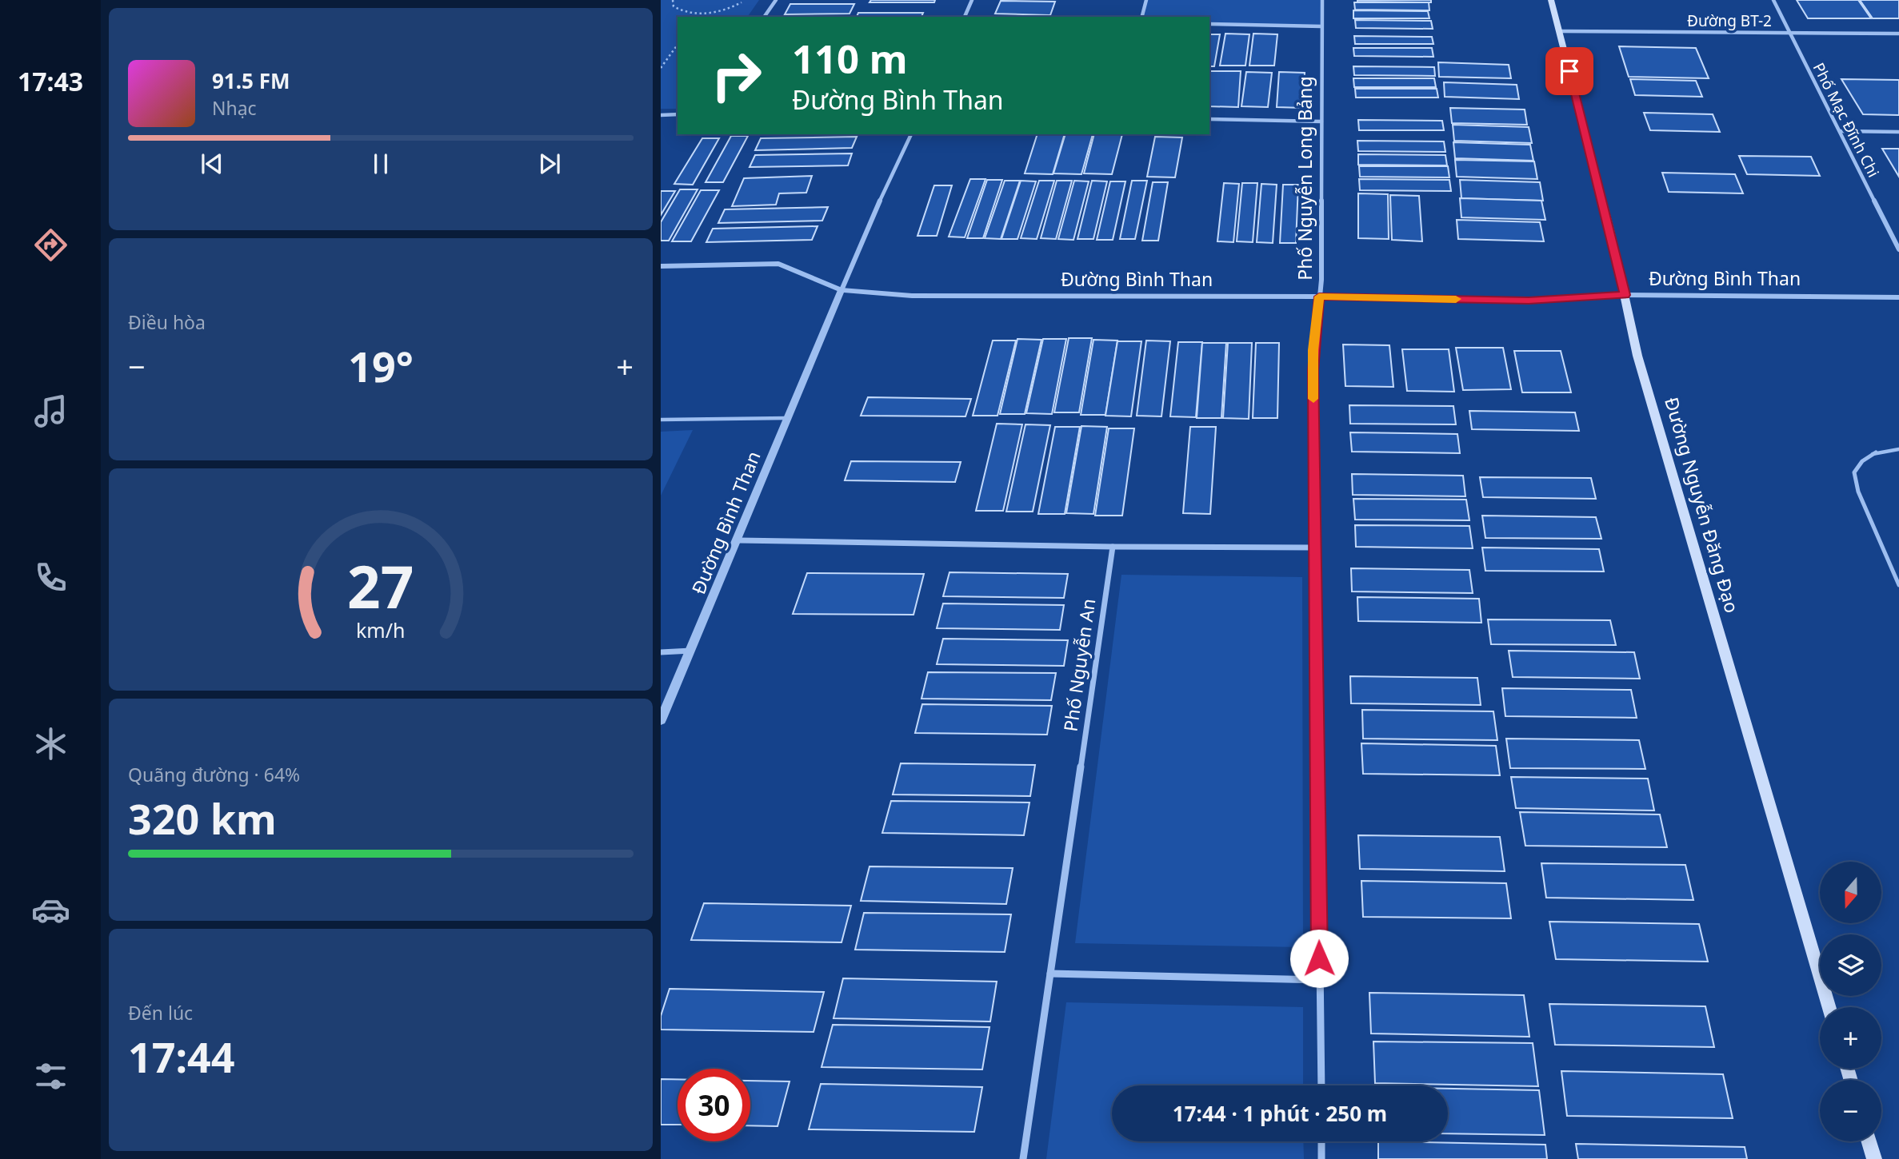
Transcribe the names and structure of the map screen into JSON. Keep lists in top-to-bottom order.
{
  "streets": {
    "main road": ["Đường Nguyễn Đăng Đạo"],
    "street": [
      "Đường BT-2",
      "Phố Mạc Đĩnh Chi",
      "Phố Nguyễn Long Bảng",
      "Đường Bình Than",
      "Phố Nguyễn An"
    ]
  },
  "crossings": [
    ["Đường BT-2", "Phố Mạc Đĩnh Chi"],
    ["Đường BT-2", "Đường Nguyễn Đăng Đạo"],
    ["Phố Nguyễn Long Bảng", "Đường Bình Than"],
    ["Đường Bình Than", "Đường Nguyễn Đăng Đạo"]
  ],
  "north": "bottom",
  "page": {
    "tabs": "17:43",
    "turn": ["110 m", "Đường Bình Than"],
    "song": ["91.5 FM", "Nhạc"],
    "tile": [
      "Điều hòa",
      ["Quãng đường · 64%", "320 km"],
      ["Đến lúc", "17:44"]
    ],
    "heat": ["−", "19°", "+"],
    "map_buttons": ["+", "−"],
    "limit": "30",
    "trip": "17:44 · 1 phút · 250 m",
    "gauge": ["27", "km/h"]
  }
}
